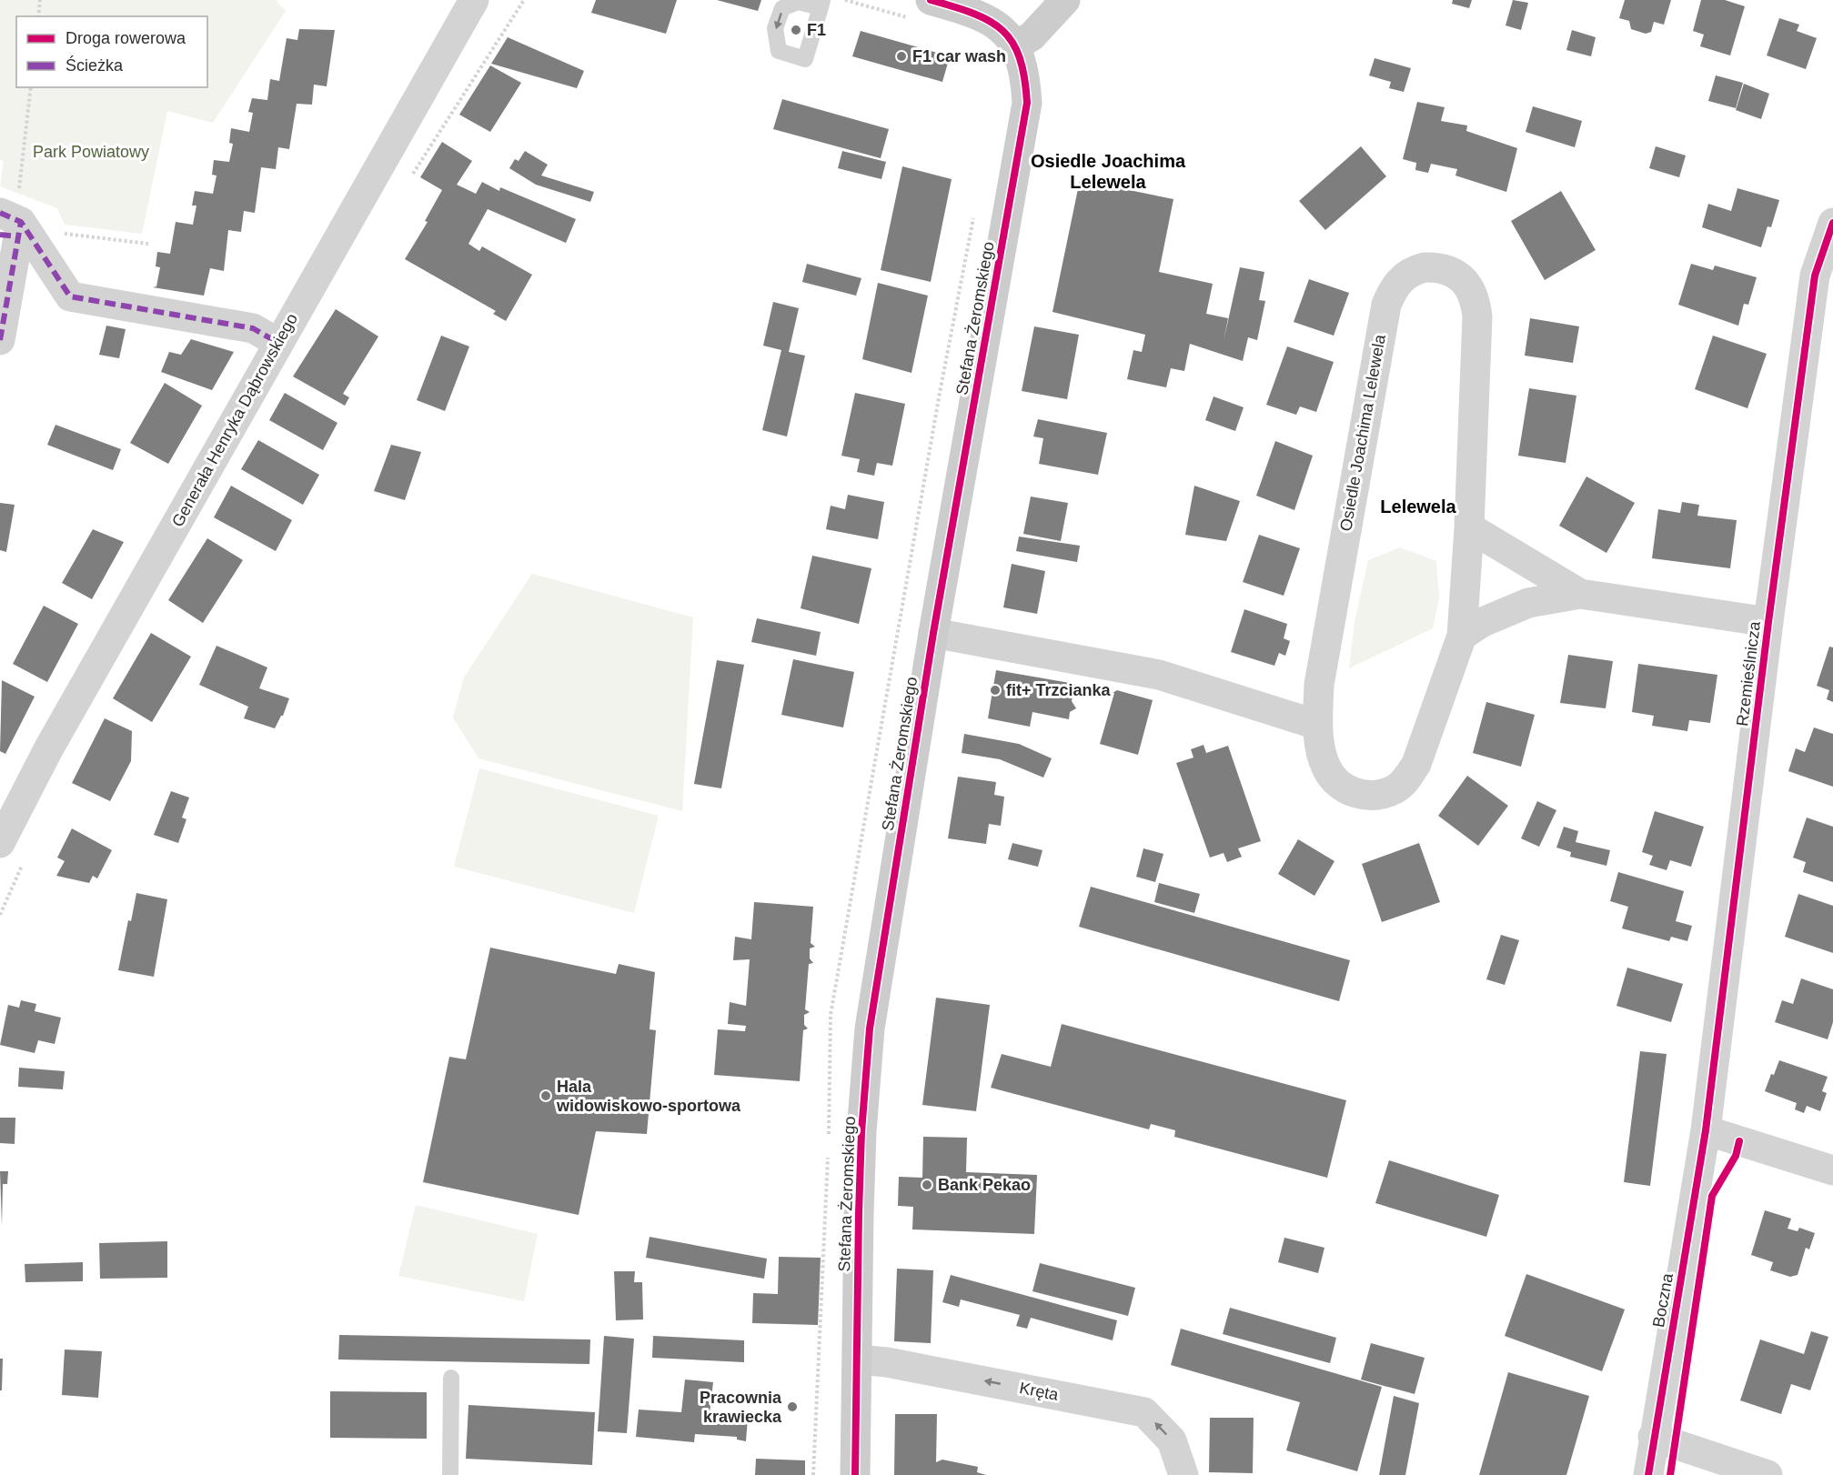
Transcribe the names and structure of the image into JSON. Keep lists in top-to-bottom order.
{
  "streets": {
    "main road": ["Stefana Żeromskiego"],
    "street": [
      "Generała Henryka Dąbrowskiego",
      "Osiedle Joachima Lelewela",
      "Rzemieślnicza",
      "Boczna",
      "Kręta"
    ]
  },
  "crossings": [
    ["Stefana Żeromskiego", "Kręta"],
    ["Rzemieślnicza", "Boczna"]
  ],
  "one_way": ["Kręta"],
  "districts": ["Osiedle Joachima Lelewela", "Lelewela"],
  "parks": ["Park Powiatowy"],
  "places": [
    "F1",
    "F1 car wash",
    "fit+ Trzcianka",
    "Hala widowiskowo-sportowa",
    "Bank Pekao",
    "Pracownia krawiecka"
  ],
  "legend": ["Droga rowerowa", "Ścieżka"]
}
